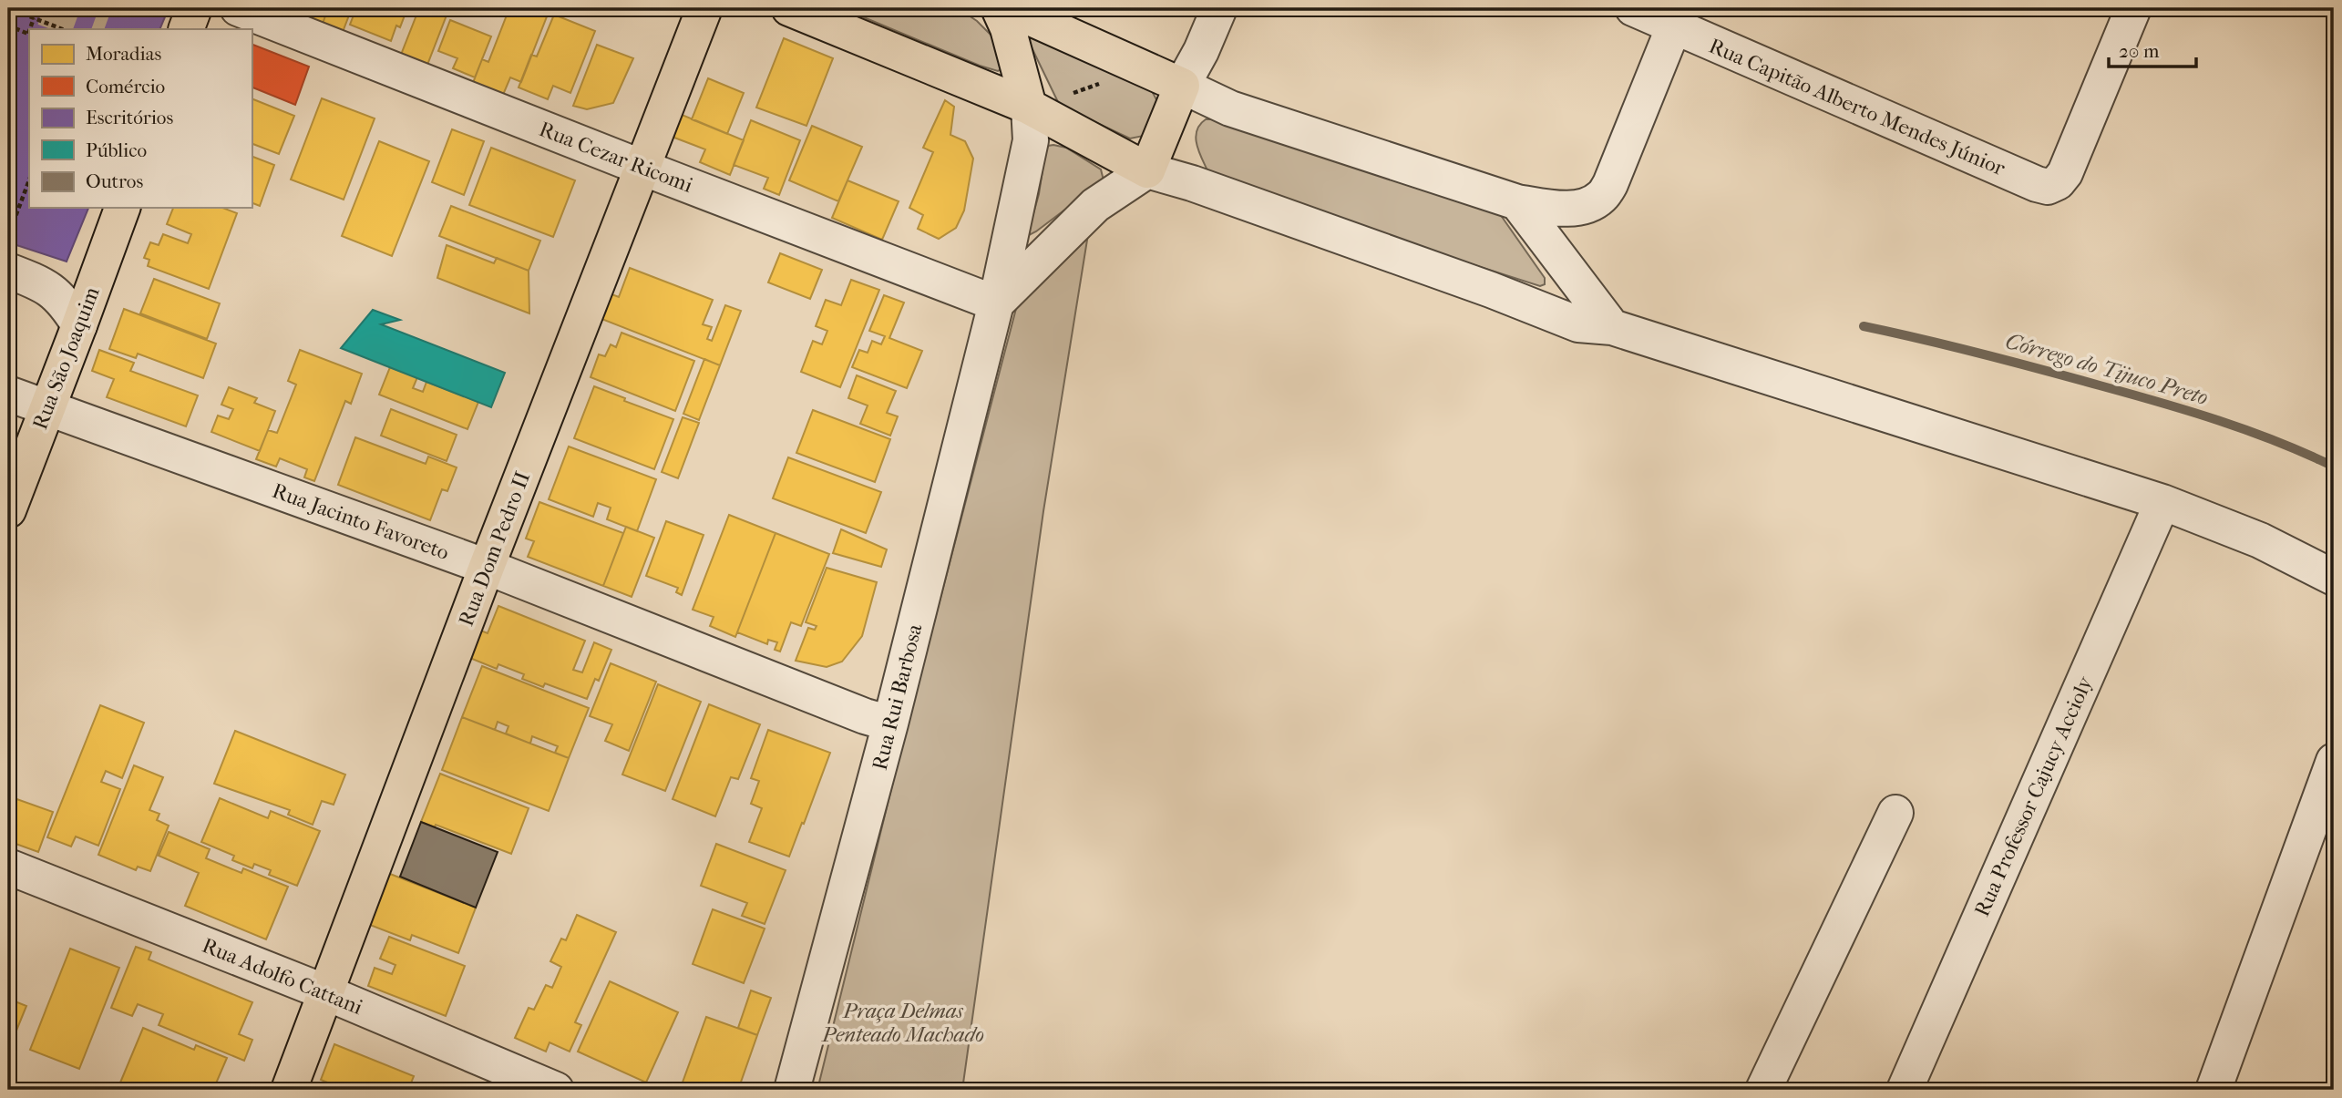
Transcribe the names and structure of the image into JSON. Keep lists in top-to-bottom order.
{
  "streets": {
    "main road": ["Rua São Joaquim", "Rua Dom Pedro II"],
    "street": [
      "Rua Capitão Alberto Mendes Júnior",
      "Rua Cezar Ricomi",
      "Rua Jacinto Favoreto",
      "Rua Rui Barbosa",
      "Rua Professor Cajucy Accioly",
      "Rua Adolfo Cattani"
    ]
  },
  "crossings": [
    ["Rua Cezar Ricomi", "Rua Dom Pedro II"],
    ["Rua Cezar Ricomi", "Rua Rui Barbosa"],
    ["Rua São Joaquim", "Rua Jacinto Favoreto"],
    ["Rua Jacinto Favoreto", "Rua Dom Pedro II"],
    ["Rua Jacinto Favoreto", "Rua Rui Barbosa"],
    ["Rua Dom Pedro II", "Rua Adolfo Cattani"]
  ],
  "water": ["Córrego do Tijuco Preto"],
  "parks": ["Praça Delmas Penteado Machado"],
  "legend": [
    "Moradias",
    "Comércio",
    "Escritórios",
    "Público",
    "Outros"
  ],
  "scale_bar": "20 m"
}
